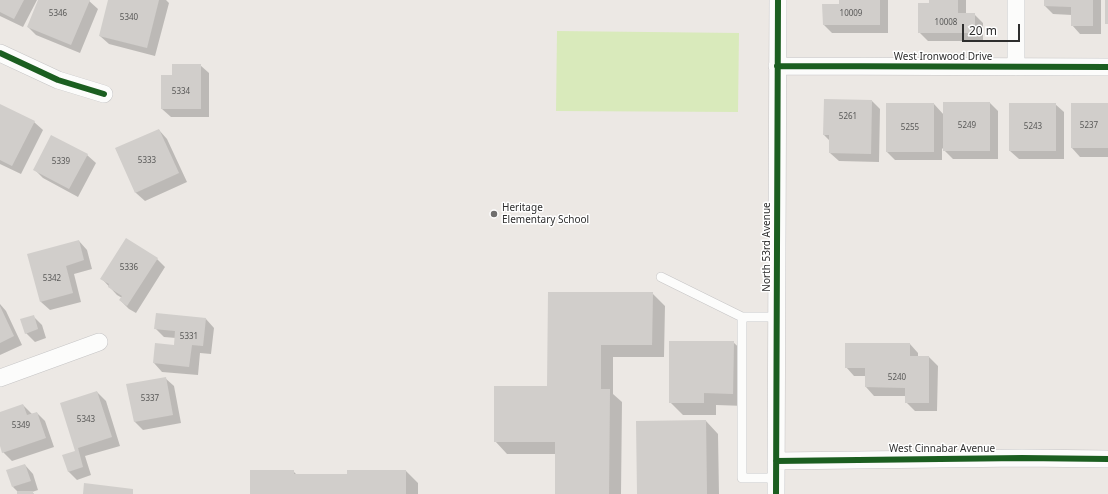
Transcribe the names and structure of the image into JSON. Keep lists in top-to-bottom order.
{
  "streets": {
    "street": ["West Ironwood Drive", "North 53rd Avenue", "West Cinnabar Avenue"]
  },
  "crossings": [
    ["West Ironwood Drive", "North 53rd Avenue"],
    ["North 53rd Avenue", "West Cinnabar Avenue"]
  ],
  "places": ["Heritage Elementary School"],
  "house_numbers": [
    "5346",
    "10009",
    "5340",
    "10008",
    "5334",
    "5261",
    "5249",
    "5237",
    "5243",
    "5255",
    "5333",
    "5339",
    "5336",
    "5342",
    "5331",
    "5240",
    "5337",
    "5343",
    "5349"
  ],
  "scale_bar": "20 m"
}
